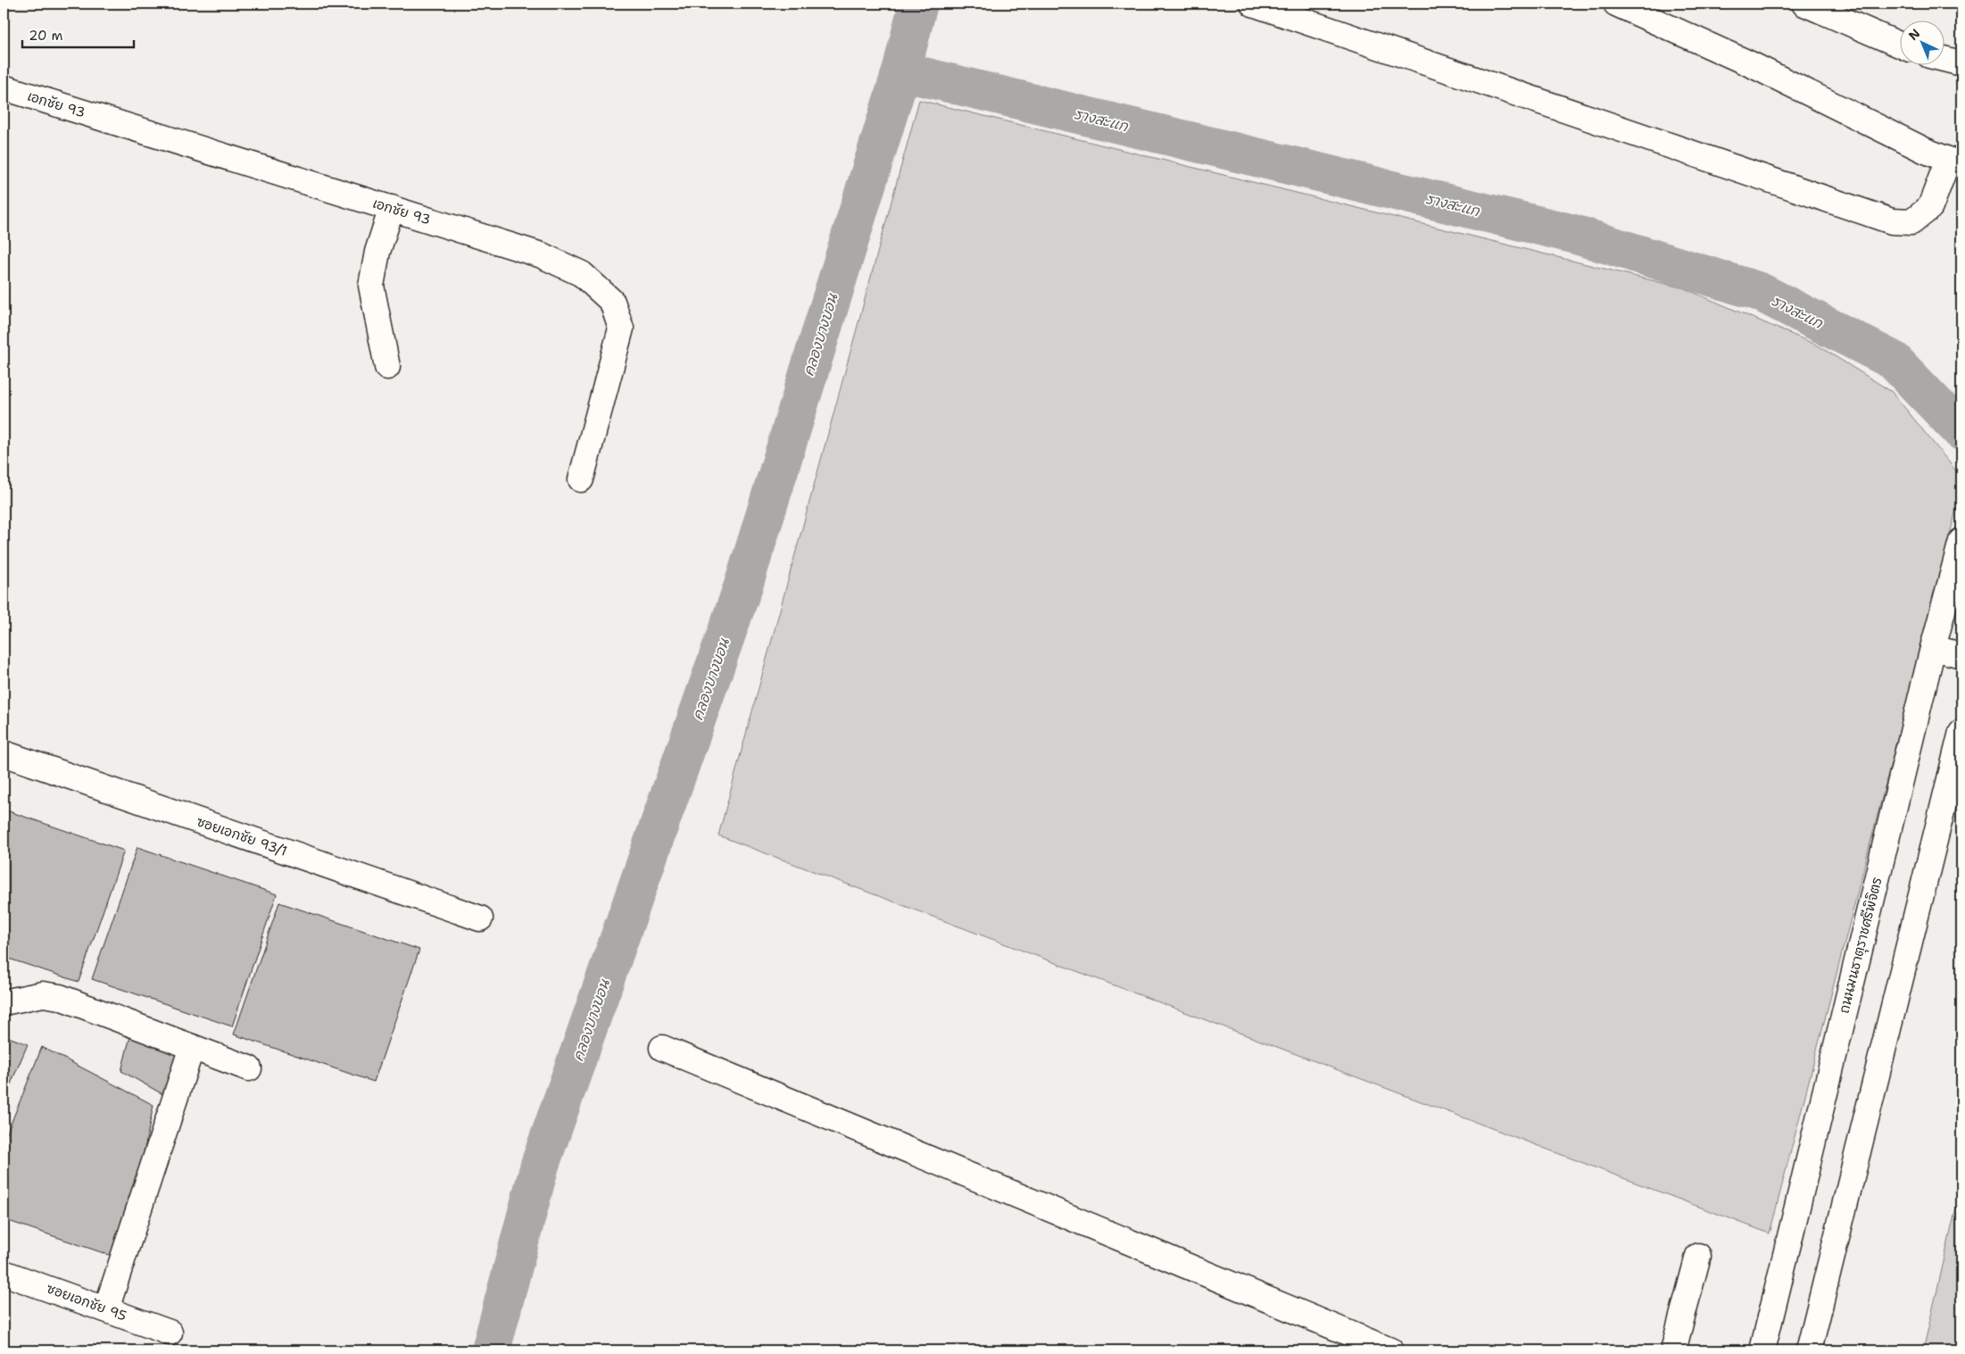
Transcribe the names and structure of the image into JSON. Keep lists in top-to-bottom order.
{
  "streets": {
    "street": [
      "เอกชัย 93",
      "ซอยเอกชัย 93/1",
      "ถนนมนธาตุราชศรีพิจิตร",
      "ซอยเอกชัย 95"
    ]
  },
  "water": ["รางสะแก", "คลองบางบอน"],
  "scale_bar": "20 m",
  "north": "top left"
}
